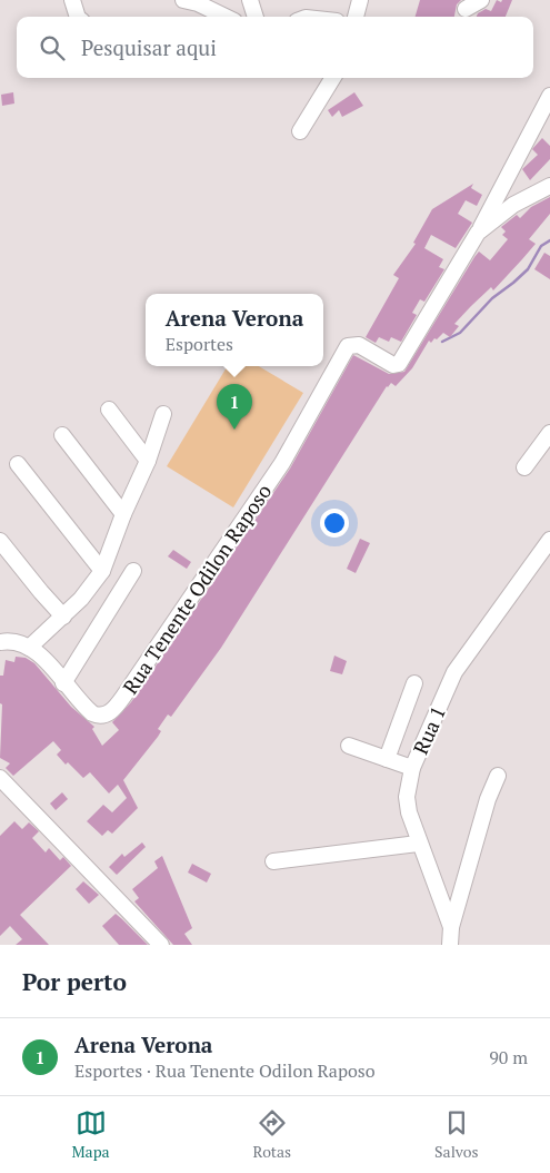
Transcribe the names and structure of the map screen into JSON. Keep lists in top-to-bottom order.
{
  "streets": {
    "street": ["Rua Tenente Odilon Raposo", "Rua 1"]
  },
  "page": {
    "search": "Pesquisar aqui",
    "popup": ["Arena Verona", "Esportes"],
    "pins": "1",
    "heading": "Por perto",
    "list": [
      {
        "mark": "1",
        "name": "Arena Verona",
        "note": "Esportes · Rua Tenente Odilon Raposo",
        "value": "90 m"
      }
    ],
    "nav": ["Mapa", "Rotas", "Salvos"]
  }
}
